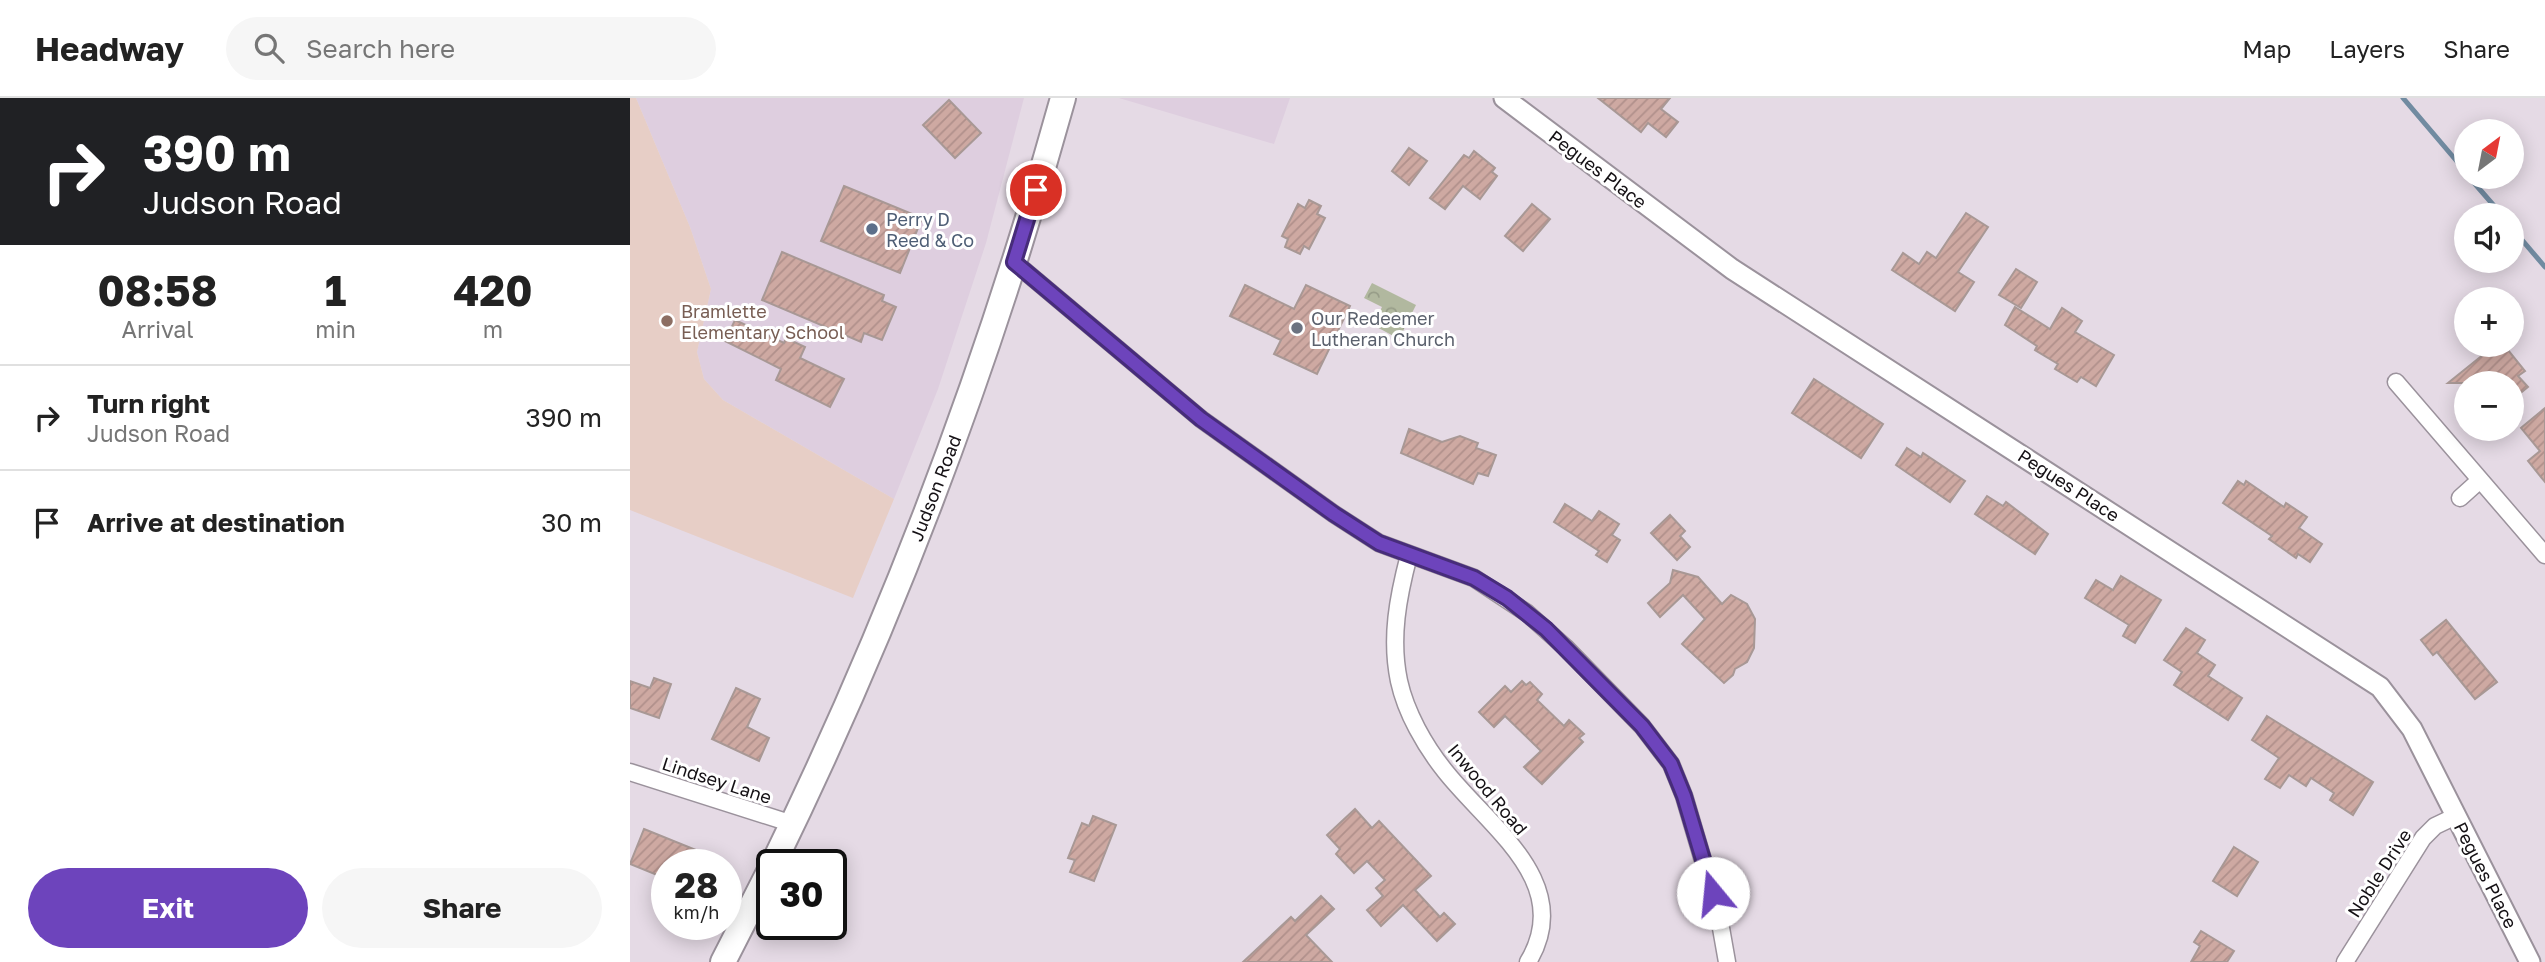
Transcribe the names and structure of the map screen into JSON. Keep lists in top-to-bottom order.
{
  "streets": {
    "main road": ["Judson Road"],
    "street": [
      "Pegues Place",
      "Lindsey Lane",
      "Inwood Road",
      "Noble Drive"
    ]
  },
  "crossings": [
    ["Pegues Place", "Noble Drive"],
    ["Judson Road", "Lindsey Lane"]
  ],
  "places": ["Perry D Reed & Co", "Bramlette Elementary School", "Our Redeemer Lutheran Church"],
  "north": "top right",
  "page": {
    "header": "Headway",
    "search": "Search here",
    "nav": ["Map", "Layers", "Share"],
    "turn": ["390 m", "Judson Road"],
    "map_buttons": ["+", "−"],
    "eta": [
      "08:58",
      "Arrival",
      "1",
      "min",
      "420",
      "m"
    ],
    "list": [
      {
        "name": "Turn right",
        "note": "Judson Road",
        "value": "390 m"
      },
      {
        "name": "Arrive at destination",
        "value": "30 m"
      }
    ],
    "speed": "28 km/h",
    "limit": "30",
    "buttons": ["Exit", "Share"]
  }
}
